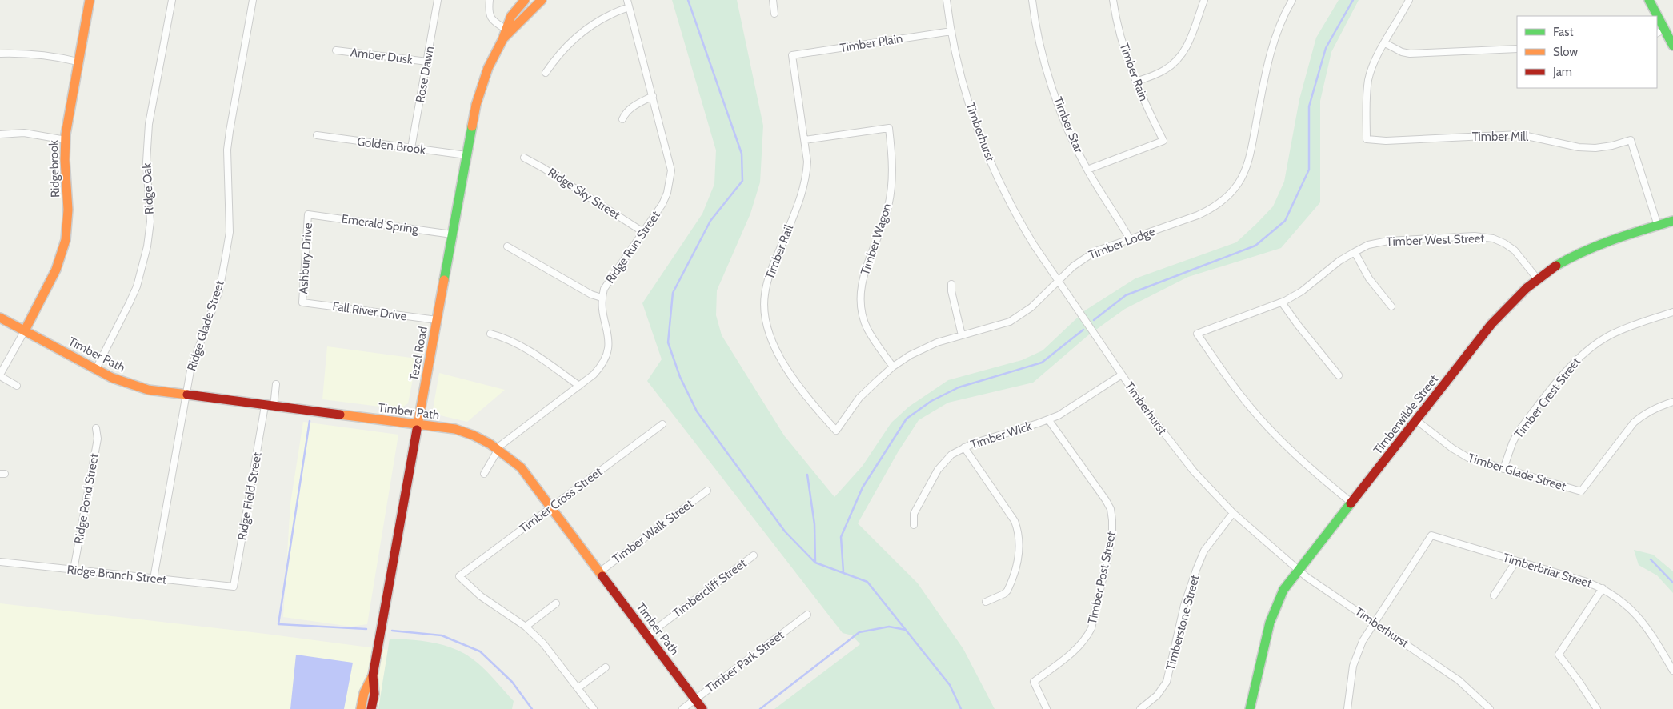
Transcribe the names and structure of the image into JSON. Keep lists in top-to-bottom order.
{
  "streets": {
    "street": [
      "Timber Plain",
      "Amber Dusk",
      "Timber Rain",
      "Rose Dawn",
      "Timber Star",
      "Timberhurst",
      "Timber Mill",
      "Golden Brook",
      "Ridgebrook",
      "Ridge Oak",
      "Ridge Sky Street",
      "Emerald Spring",
      "Timber Wagon",
      "Timber West Street",
      "Timber Lodge",
      "Ridge Run Street",
      "Timber Rail",
      "Ashbury Drive",
      "Fall River Drive",
      "Ridge Glade Street",
      "Tezel Road",
      "Timber Path",
      "Timber Crest Street",
      "Timberwilde Street",
      "Timber Wick",
      "Timber Glade Street",
      "Ridge Field Street",
      "Ridge Pond Street",
      "Timber Cross Street",
      "Timber Walk Street",
      "Timberbriar Street",
      "Ridge Branch Street",
      "Timber Post Street",
      "Timbercliff Street",
      "Timberstone Street",
      "Timber Park Street"
    ]
  },
  "crossings": [
    ["Timber Plain", "Timberhurst"],
    ["Timber Plain", "Timber Rail"],
    ["Amber Dusk", "Rose Dawn"],
    ["Timber Rain", "Timber Star"],
    ["Rose Dawn", "Golden Brook"],
    ["Timber Star", "Timber Lodge"],
    ["Timberhurst", "Timber Lodge"],
    ["Timberhurst", "Timberwilde Street"],
    ["Timberhurst", "Timber Wick"],
    ["Timberhurst", "Timberbriar Street"],
    ["Timberhurst", "Timberstone Street"],
    ["Timber Mill", "Timberwilde Street"],
    ["Golden Brook", "Tezel Road"],
    ["Ridgebrook", "Timber Path"],
    ["Ridge Oak", "Timber Path"],
    ["Ridge Sky Street", "Ridge Run Street"],
    ["Emerald Spring", "Ashbury Drive"],
    ["Emerald Spring", "Tezel Road"],
    ["Timber Wagon", "Timber Lodge"],
    ["Timber Wagon", "Timber Rail"],
    ["Timber West Street", "Timberwilde Street"],
    ["Timber Lodge", "Timber Rail"],
    ["Ridge Run Street", "Timber Path"],
    ["Ashbury Drive", "Fall River Drive"],
    ["Fall River Drive", "Tezel Road"],
    ["Ridge Glade Street", "Timber Path"],
    ["Ridge Glade Street", "Ridge Branch Street"],
    ["Tezel Road", "Timber Path"],
    ["Timber Path", "Ridge Field Street"],
    ["Timber Path", "Timber Cross Street"],
    ["Timber Path", "Timber Walk Street"],
    ["Timber Path", "Timbercliff Street"],
    ["Timber Path", "Timber Park Street"],
    ["Timber Crest Street", "Timber Glade Street"],
    ["Timberwilde Street", "Timber Glade Street"],
    ["Timber Wick", "Timber Post Street"],
    ["Ridge Field Street", "Ridge Branch Street"],
    ["Ridge Pond Street", "Ridge Branch Street"]
  ],
  "legend": ["Fast", "Slow", "Jam"]
}
